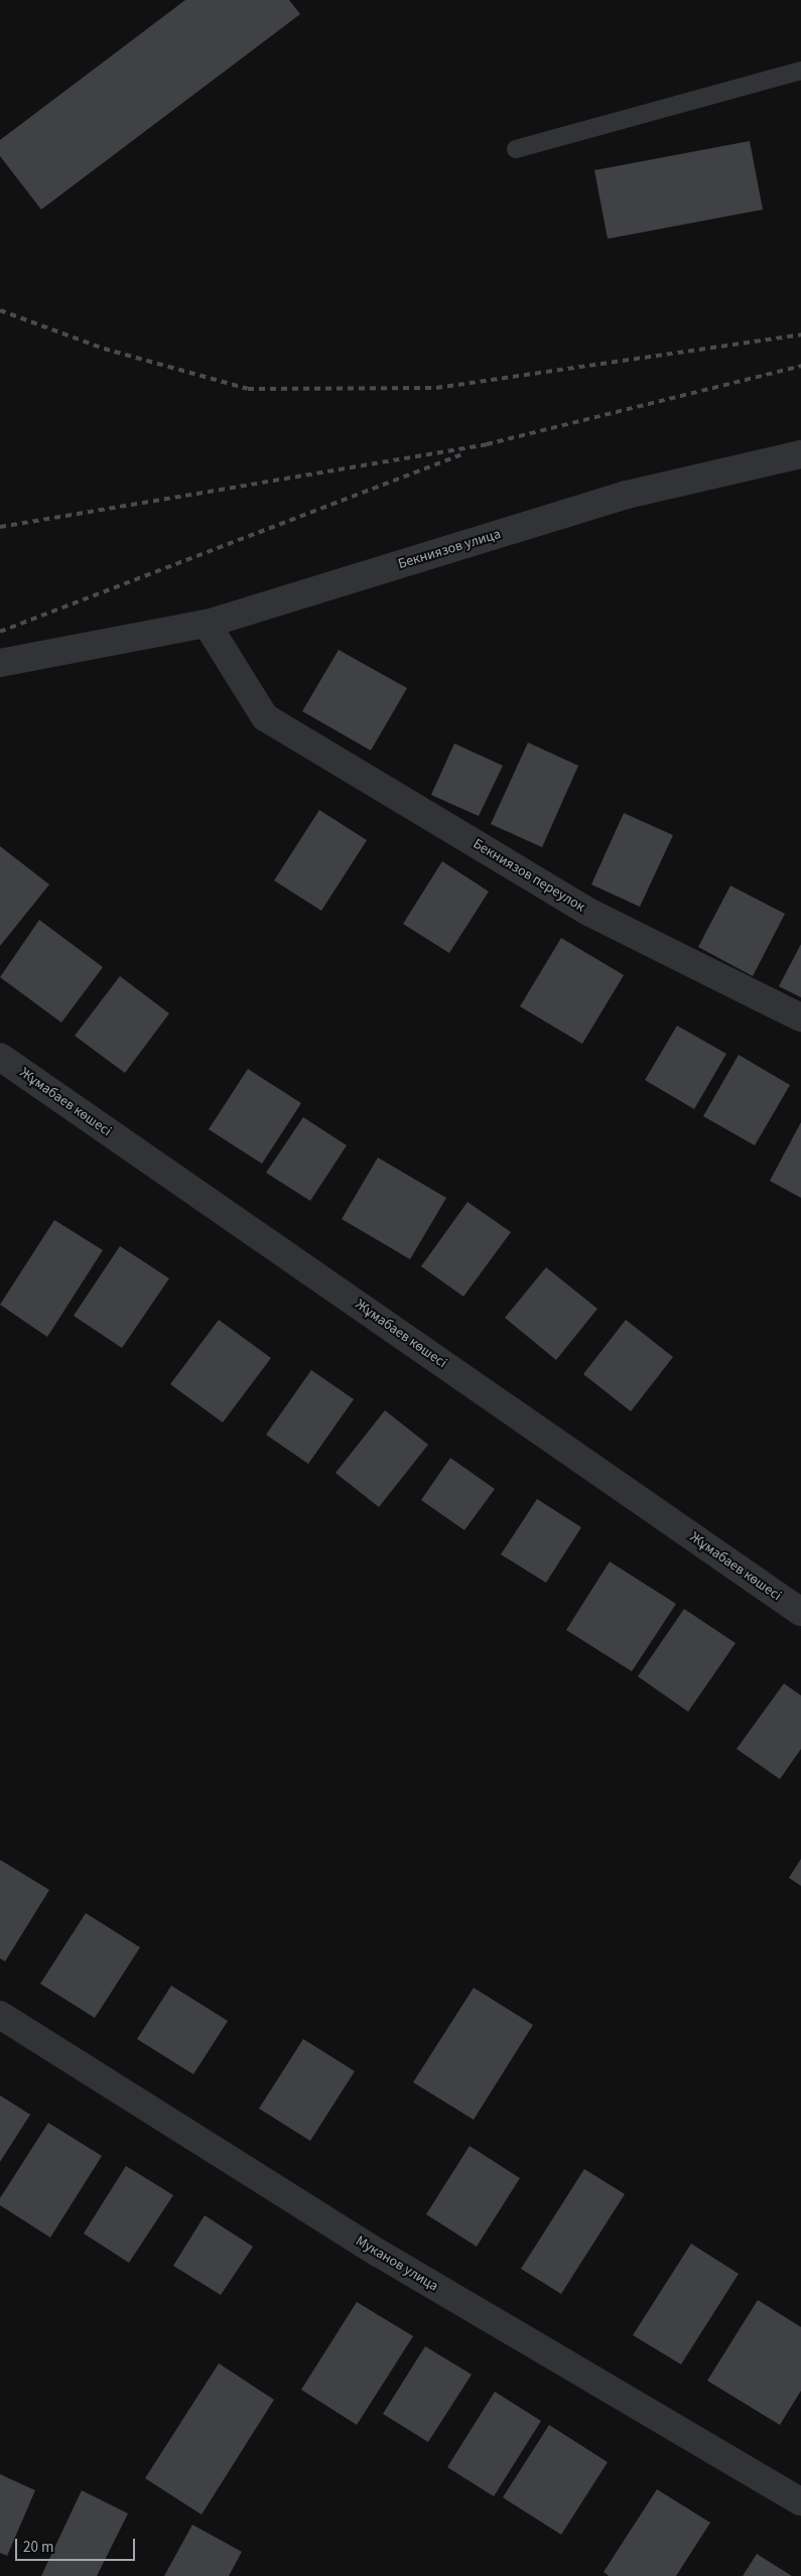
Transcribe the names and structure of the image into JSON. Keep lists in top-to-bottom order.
{
  "streets": {
    "street": [
      "Бекниязов улица",
      "Бекниязов переулок",
      "Жұмабаев көшесі",
      "Муканов улица"
    ]
  },
  "crossings": [
    ["Бекниязов улица", "Бекниязов переулок"]
  ],
  "scale_bar": "20 m"
}
